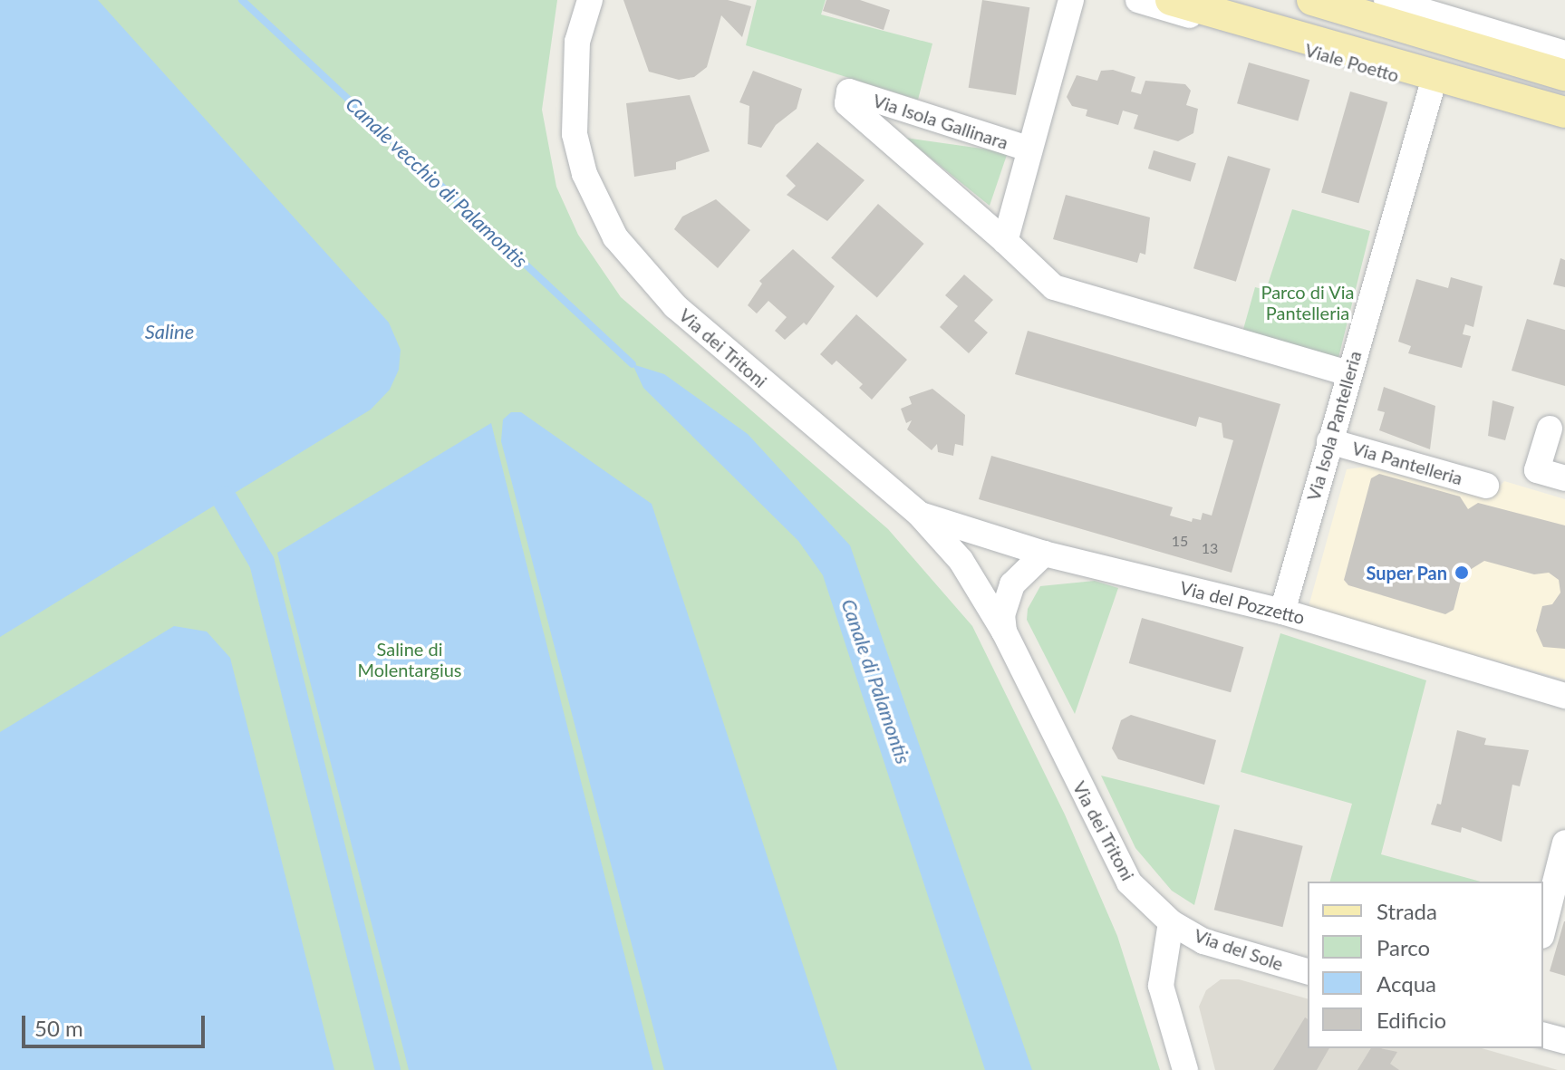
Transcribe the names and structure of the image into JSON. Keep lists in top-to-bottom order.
{
  "streets": {
    "main road": ["Viale Poetto"],
    "street": [
      "Via Isola Gallinara",
      "Via dei Tritoni",
      "Via Isola Pantelleria",
      "Via Pantelleria",
      "Via del Pozzetto",
      "Via del Sole"
    ]
  },
  "crossings": [
    ["Viale Poetto", "Via Isola Pantelleria"],
    ["Via Isola Gallinara", "Via Isola Pantelleria"],
    ["Via dei Tritoni", "Via del Pozzetto"],
    ["Via dei Tritoni", "Via del Sole"],
    ["Via Isola Pantelleria", "Via Pantelleria"],
    ["Via Isola Pantelleria", "Via del Pozzetto"]
  ],
  "water": ["Canale vecchio di Palamontis", "Saline", "Canale di Palamontis"],
  "parks": ["Parco di Via Pantelleria", "Saline di Molentargius"],
  "places": ["Super Pan"],
  "house_numbers": ["15", "13"],
  "legend": [
    "Strada",
    "Parco",
    "Acqua",
    "Edificio"
  ],
  "scale_bar": "50 m"
}
